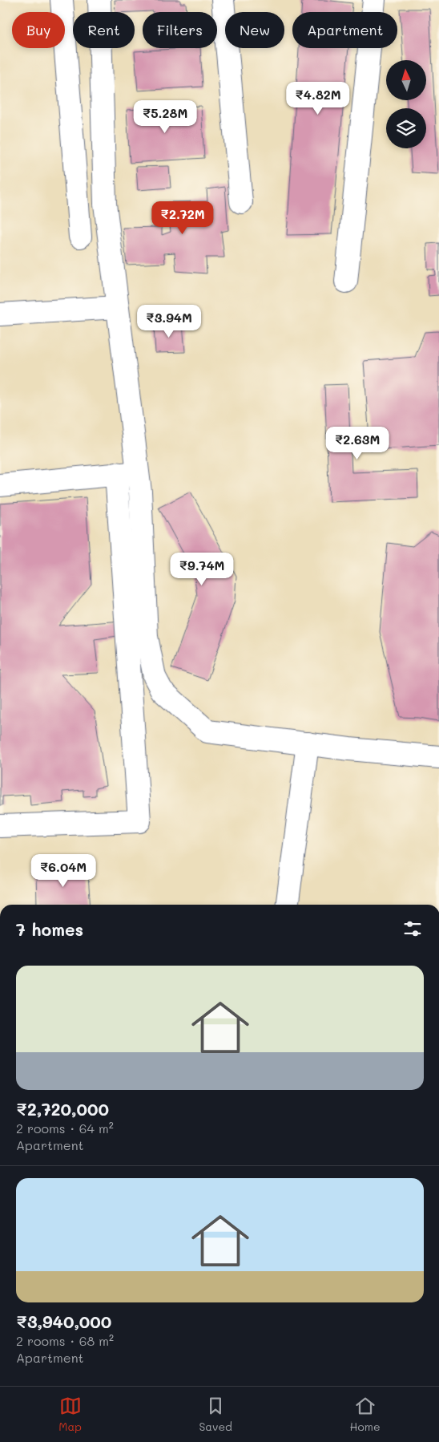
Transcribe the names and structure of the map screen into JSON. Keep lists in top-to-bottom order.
{
  "north": "top",
  "page": {
    "chip": [
      "Buy",
      "Rent",
      "Filters",
      "New",
      "Apartment"
    ],
    "price": [
      "₹4.82M",
      "₹5.28M",
      "₹2.72M",
      "₹3.94M",
      "₹2.63M",
      "₹9.74M",
      "₹6.04M"
    ],
    "heading": "7 homes",
    "list": [
      {
        "name": "₹2,720,000",
        "note": "2 rooms · 64 m² · Apartment"
      },
      {
        "name": "₹3,940,000",
        "note": "2 rooms · 68 m² · Apartment"
      }
    ],
    "tabs": ["Map", "Saved", "Home"]
  }
}
